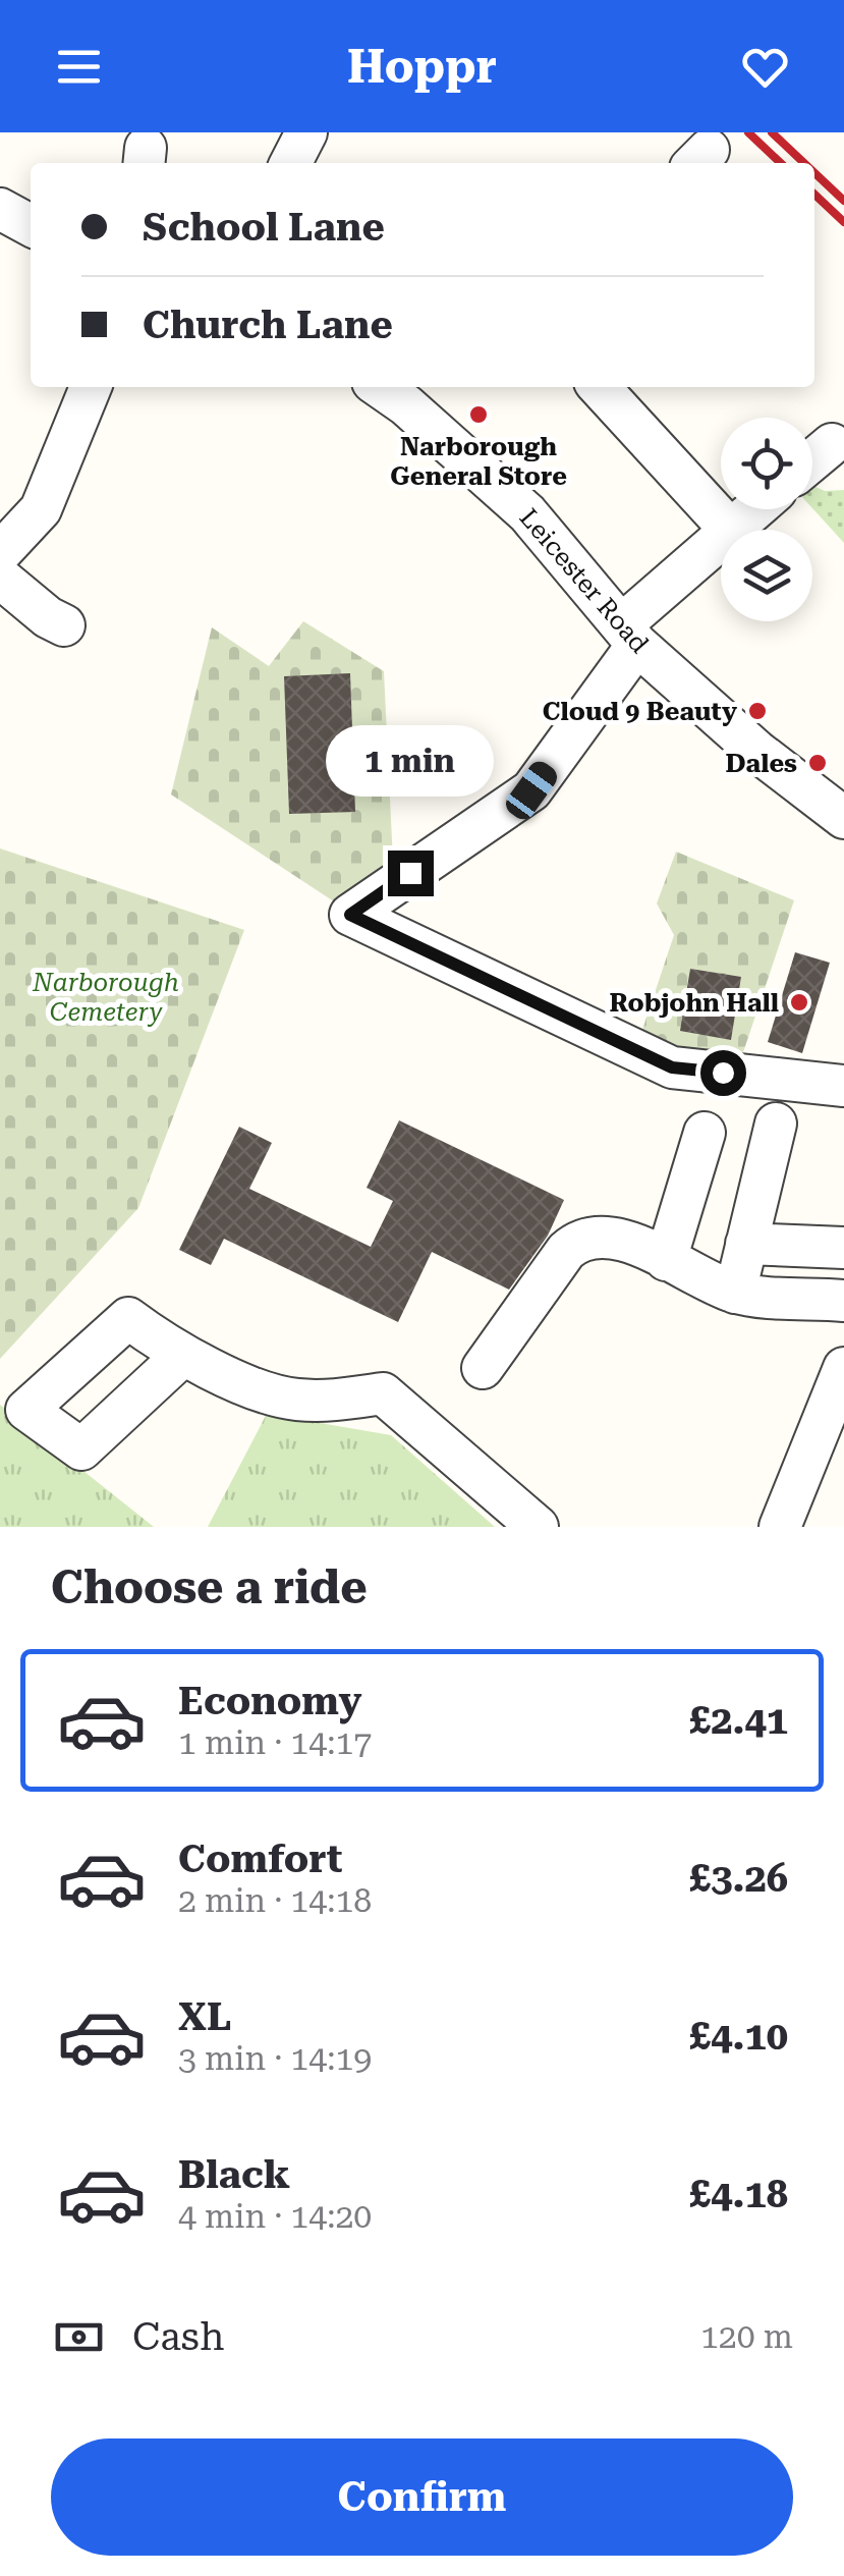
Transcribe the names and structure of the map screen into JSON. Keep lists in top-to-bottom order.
{
  "streets": {
    "street": ["Leicester Road"]
  },
  "parks": ["Narborough Cemetery"],
  "places": [
    "Narborough General Store",
    "Cloud 9 Beauty",
    "Dales",
    "Robjohn Hall"
  ],
  "page": {
    "header": "Hoppr",
    "banner": ["School Lane", "Church Lane"],
    "bubble": "1 min",
    "heading": "Choose a ride",
    "list": [
      {
        "name": "Economy",
        "note": "1 min · 14:17",
        "value": "£2.41"
      },
      {
        "name": "Comfort",
        "note": "2 min · 14:18",
        "value": "£3.26"
      },
      {
        "name": "XL",
        "note": "3 min · 14:19",
        "value": "£4.10"
      },
      {
        "name": "Black",
        "note": "4 min · 14:20",
        "value": "£4.18"
      }
    ],
    "pay": ["Cash", "120 m"],
    "buttons": "Confirm"
  }
}
